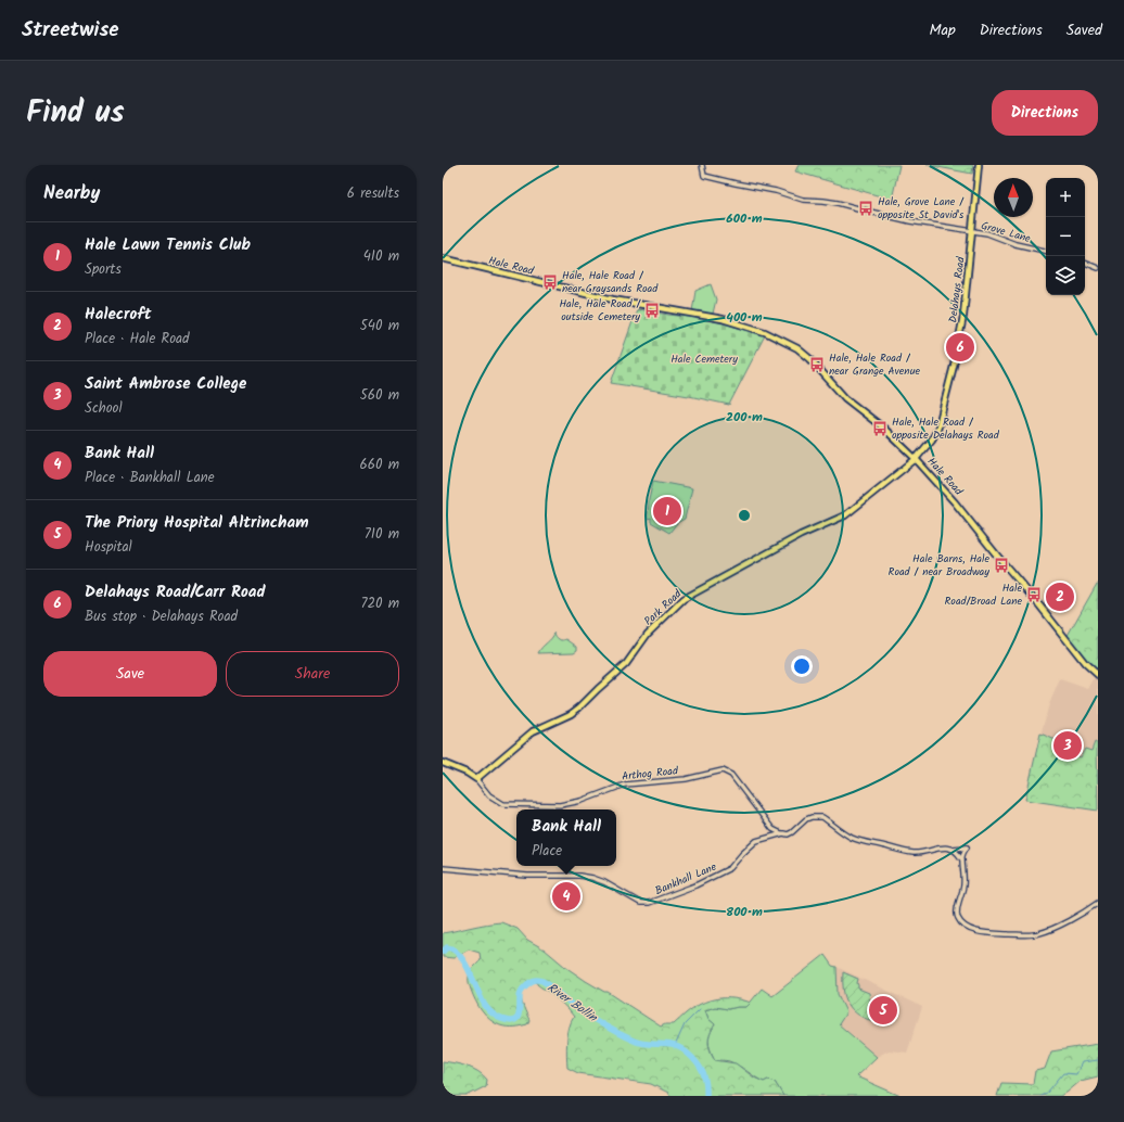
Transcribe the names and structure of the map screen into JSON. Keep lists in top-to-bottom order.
{
  "streets": {
    "main road": ["Hale Road", "Delahays Road", "Park Road"],
    "street": ["Grove Lane", "Arthog Road", "Bankhall Lane"]
  },
  "crossings": [
    ["Grove Lane", "Delahays Road"],
    ["Hale Road", "Delahays Road"],
    ["Hale Road", "Park Road"],
    ["Delahays Road", "Park Road"],
    ["Park Road", "Arthog Road"],
    ["Arthog Road", "Bankhall Lane"]
  ],
  "water": ["River Bollin"],
  "parks": ["Hale Cemetery"],
  "places": {
    "bus stop": [
      "Hale, Grove Lane / opposite St David's",
      "Hale, Hale Road / near Graysands Road",
      "Hale, Hale Road / outside Cemetery",
      "Hale, Hale Road / near Grange Avenue",
      "Hale, Hale Road / opposite Delahays Road",
      "Hale Barns, Hale Road / near Broadway",
      "Hale Road/Broad Lane"
    ]
  },
  "north": "top",
  "page": {
    "header": "Streetwise",
    "nav": ["Map", "Directions", "Saved"],
    "title": "Find us",
    "buttons": [
      "Directions",
      ["Save", "Share"]
    ],
    "heading": ["Nearby", "6 results"],
    "map_buttons": ["+", "−"],
    "list": [
      {
        "mark": "1",
        "name": "Hale Lawn Tennis Club",
        "note": "Sports",
        "value": "410 m"
      },
      {
        "mark": "2",
        "name": "Halecroft",
        "note": "Place · Hale Road",
        "value": "540 m"
      },
      {
        "mark": "3",
        "name": "Saint Ambrose College",
        "note": "School",
        "value": "560 m"
      },
      {
        "mark": "4",
        "name": "Bank Hall",
        "note": "Place · Bankhall Lane",
        "value": "660 m"
      },
      {
        "mark": "5",
        "name": "The Priory Hospital Altrincham",
        "note": "Hospital",
        "value": "710 m"
      },
      {
        "mark": "6",
        "name": "Delahays Road/Carr Road",
        "note": "Bus stop · Delahays Road",
        "value": "720 m"
      }
    ],
    "pins": [
      "6",
      "1",
      "2",
      "3",
      "4",
      "5"
    ],
    "popup": ["Bank Hall", "Place"]
  },
  "rings": [
    "600 m",
    "400 m",
    "200 m",
    "800 m"
  ]
}
